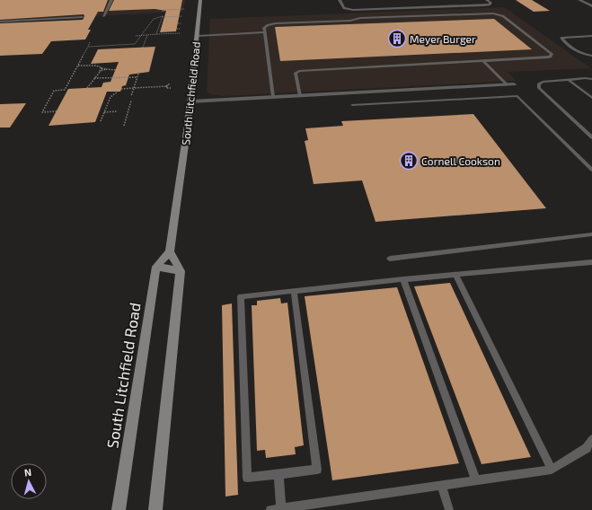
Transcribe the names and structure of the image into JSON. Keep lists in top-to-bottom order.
{
  "streets": {
    "main road": ["South Litchfield Road"]
  },
  "places": {
    "building": ["Meyer Burger", "Cornell Cookson"]
  },
  "north": "top"
}
